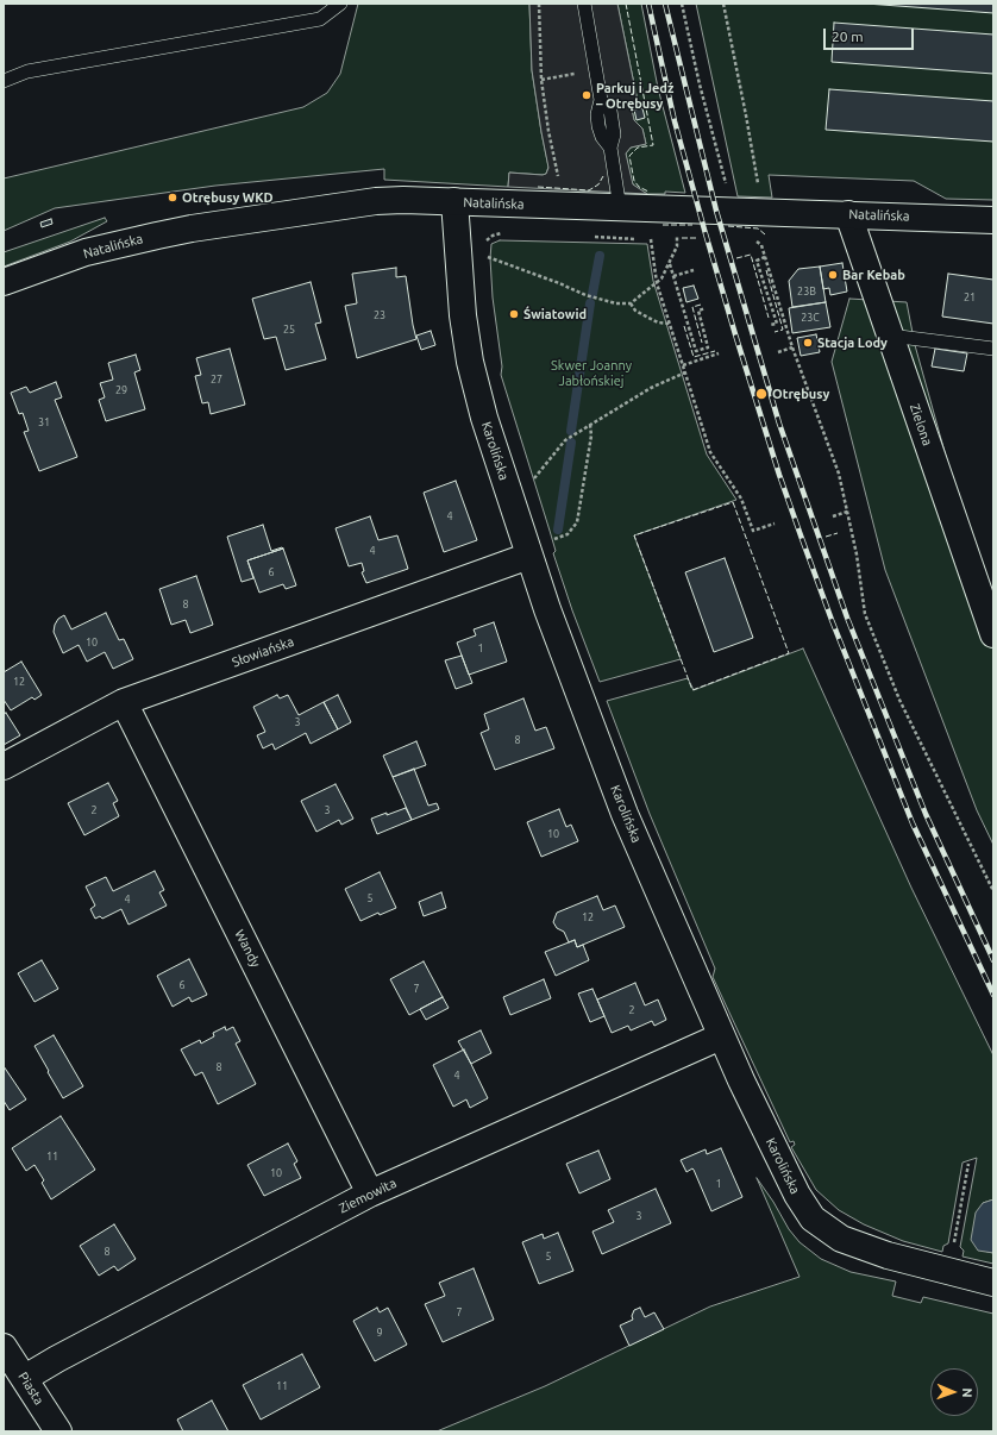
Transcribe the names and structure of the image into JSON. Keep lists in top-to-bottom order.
{
  "streets": {
    "street": [
      "Natalińska",
      "Zielona",
      "Karolińska",
      "Słowiańska",
      "Wandy",
      "Ziemowita",
      "Piasta"
    ]
  },
  "crossings": [
    ["Natalińska", "Zielona"],
    ["Natalińska", "Karolińska"],
    ["Karolińska", "Słowiańska"],
    ["Karolińska", "Ziemowita"],
    ["Słowiańska", "Wandy"],
    ["Wandy", "Ziemowita"],
    ["Ziemowita", "Piasta"]
  ],
  "parks": ["Skwer Joanny Jabłońskiej"],
  "places": [
    "Parkuj i Jedź – Otrębusy",
    "Otrębusy WKD",
    "Bar Kebab",
    "Światowid",
    "Stacja Lody",
    "Otrębusy"
  ],
  "house_numbers": [
    "23B",
    "21",
    "23",
    "23C",
    "25",
    "27",
    "29",
    "31",
    "4",
    "4",
    "6",
    "8",
    "10",
    "1",
    "12",
    "3",
    "8",
    "2",
    "3",
    "10",
    "5",
    "4",
    "12",
    "6",
    "7",
    "2",
    "8",
    "4",
    "11",
    "10",
    "1",
    "3",
    "8",
    "5",
    "7",
    "9",
    "11"
  ],
  "scale_bar": "20 m",
  "north": "right"
}
